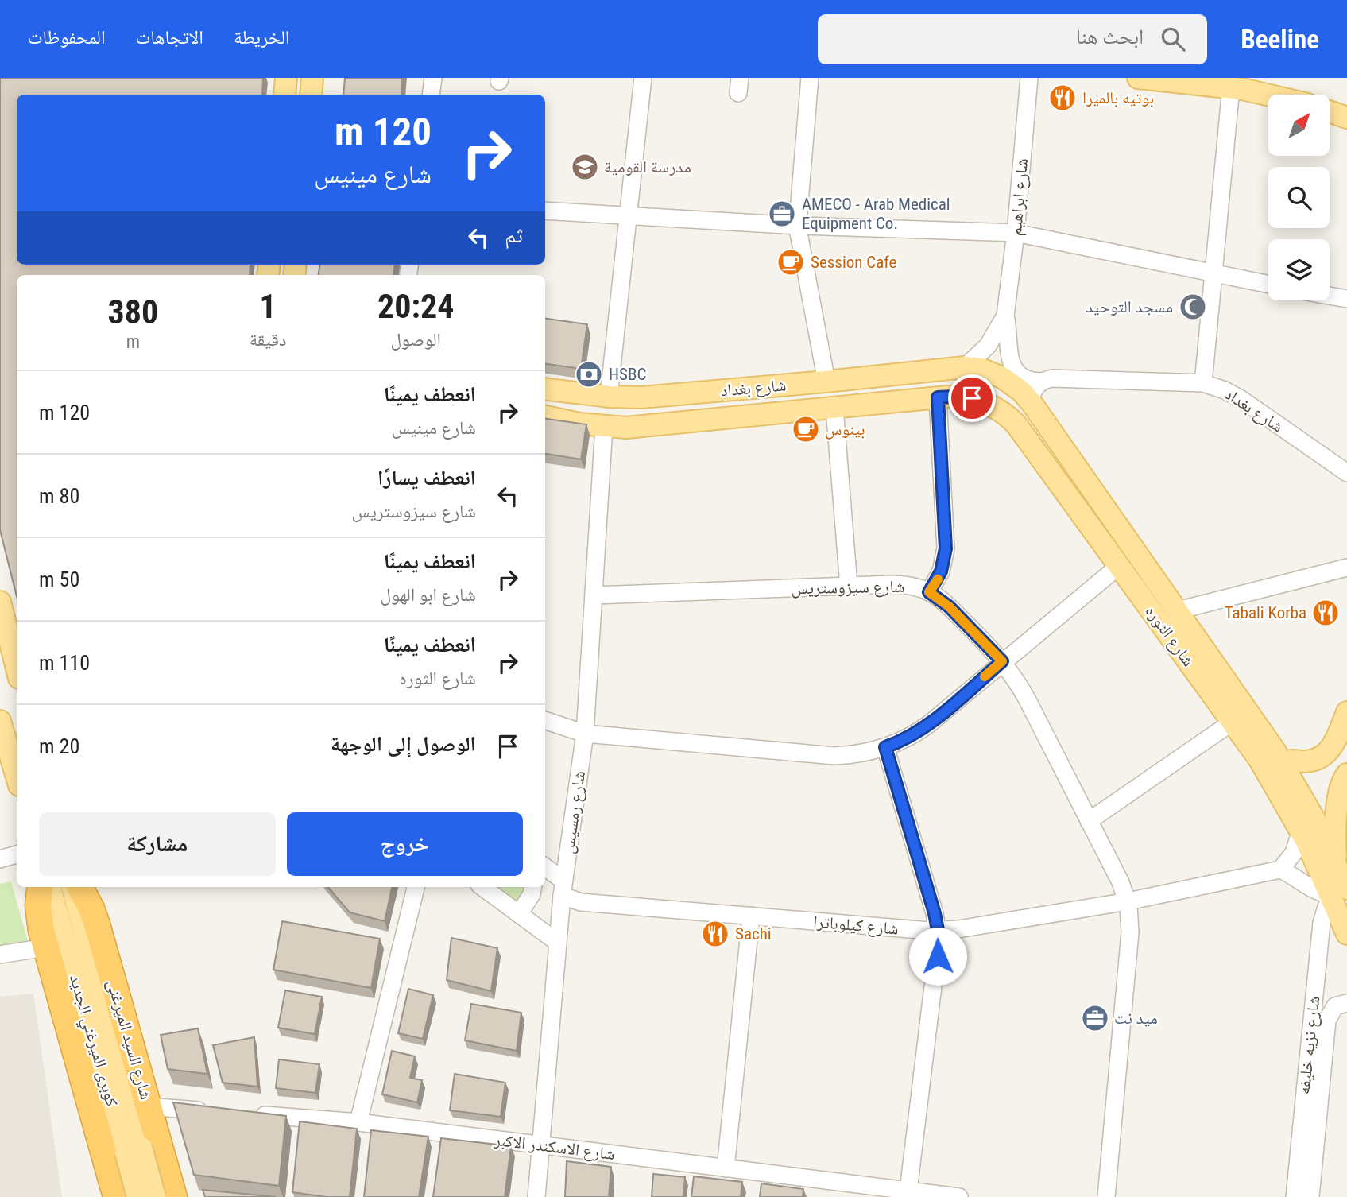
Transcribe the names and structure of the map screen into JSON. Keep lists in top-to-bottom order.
{
  "streets": {
    "highway": ["شارع السيد الميرغنى"],
    "main road": ["شارع بغداد", "شارع الثوره", "كوبرى الميرغني الجديد"],
    "street": [
      "شارع ابراهيم",
      "شارع سيزوستريس",
      "شارع رمسيس",
      "شارع كيلوباترا",
      "شارع نزيه خليفه",
      "شارع الاسكندر الاكبر"
    ]
  },
  "crossings": [
    ["شارع ابراهيم", "شارع بغداد"],
    ["شارع ابراهيم", "شارع الثوره"],
    ["شارع بغداد", "شارع الثوره"],
    ["شارع بغداد", "شارع رمسيس"],
    ["شارع سيزوستريس", "شارع رمسيس"],
    ["شارع سيزوستريس", "شارع كيلوباترا"],
    ["شارع الثوره", "شارع نزيه خليفه"],
    ["شارع رمسيس", "شارع كيلوباترا"],
    ["شارع رمسيس", "شارع الاسكندر الاكبر"],
    ["شارع السيد الميرغنى", "كوبرى الميرغني الجديد"]
  ],
  "places": {
    "restaurant": ["بوتيه بالميرا", "Tabali Korba", "Sachi"],
    "school or university": ["مدرسة القومية"],
    "office": ["AMECO - Arab Medical Equipment Co.", "ميد نت"],
    "cafe": ["Session Cafe", "بينوس"],
    "mosque": ["مسجد التوحيد"],
    "bank": ["HSBC"]
  },
  "north": "top right",
  "page": {
    "header": "Beeline",
    "search": "ابحث هنا",
    "nav": ["الخريطة", "الاتجاهات", "المحفوظات"],
    "turn": ["120 m", "شارع مينيس"],
    "then": "ثم",
    "eta": [
      "20:24",
      "الوصول",
      "1",
      "دقيقة",
      "380",
      "m"
    ],
    "list": [
      {
        "name": "انعطف يمينًا",
        "note": "شارع مينيس",
        "value": "120 m"
      },
      {
        "name": "انعطف يسارًا",
        "note": "شارع سيزوستريس",
        "value": "80 m"
      },
      {
        "name": "انعطف يمينًا",
        "note": "شارع ابو الهول",
        "value": "50 m"
      },
      {
        "name": "انعطف يمينًا",
        "note": "شارع الثوره",
        "value": "110 m"
      },
      {
        "name": "الوصول إلى الوجهة",
        "value": "20 m"
      }
    ],
    "buttons": ["خروج", "مشاركة"]
  }
}
